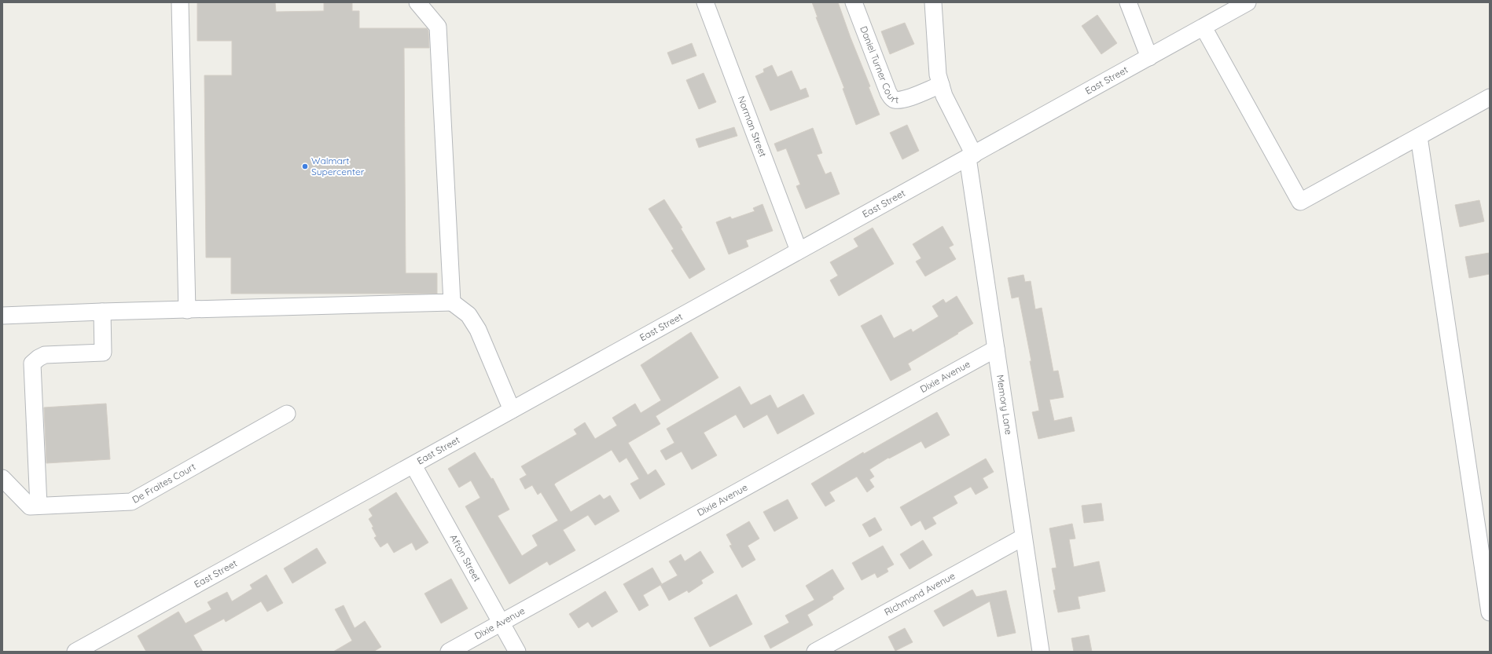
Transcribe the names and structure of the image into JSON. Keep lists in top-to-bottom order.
{
  "streets": {
    "street": [
      "Daniel Turner Court",
      "East Street",
      "Norman Street",
      "Dixie Avenue",
      "Memory Lane",
      "De Fraites Court",
      "Afton Street",
      "Richmond Avenue"
    ]
  },
  "crossings": [
    ["East Street", "Norman Street"],
    ["East Street", "Memory Lane"],
    ["East Street", "Afton Street"],
    ["Dixie Avenue", "Memory Lane"],
    ["Dixie Avenue", "Afton Street"],
    ["Memory Lane", "Richmond Avenue"]
  ],
  "places": ["Walmart Supercenter"]
}
